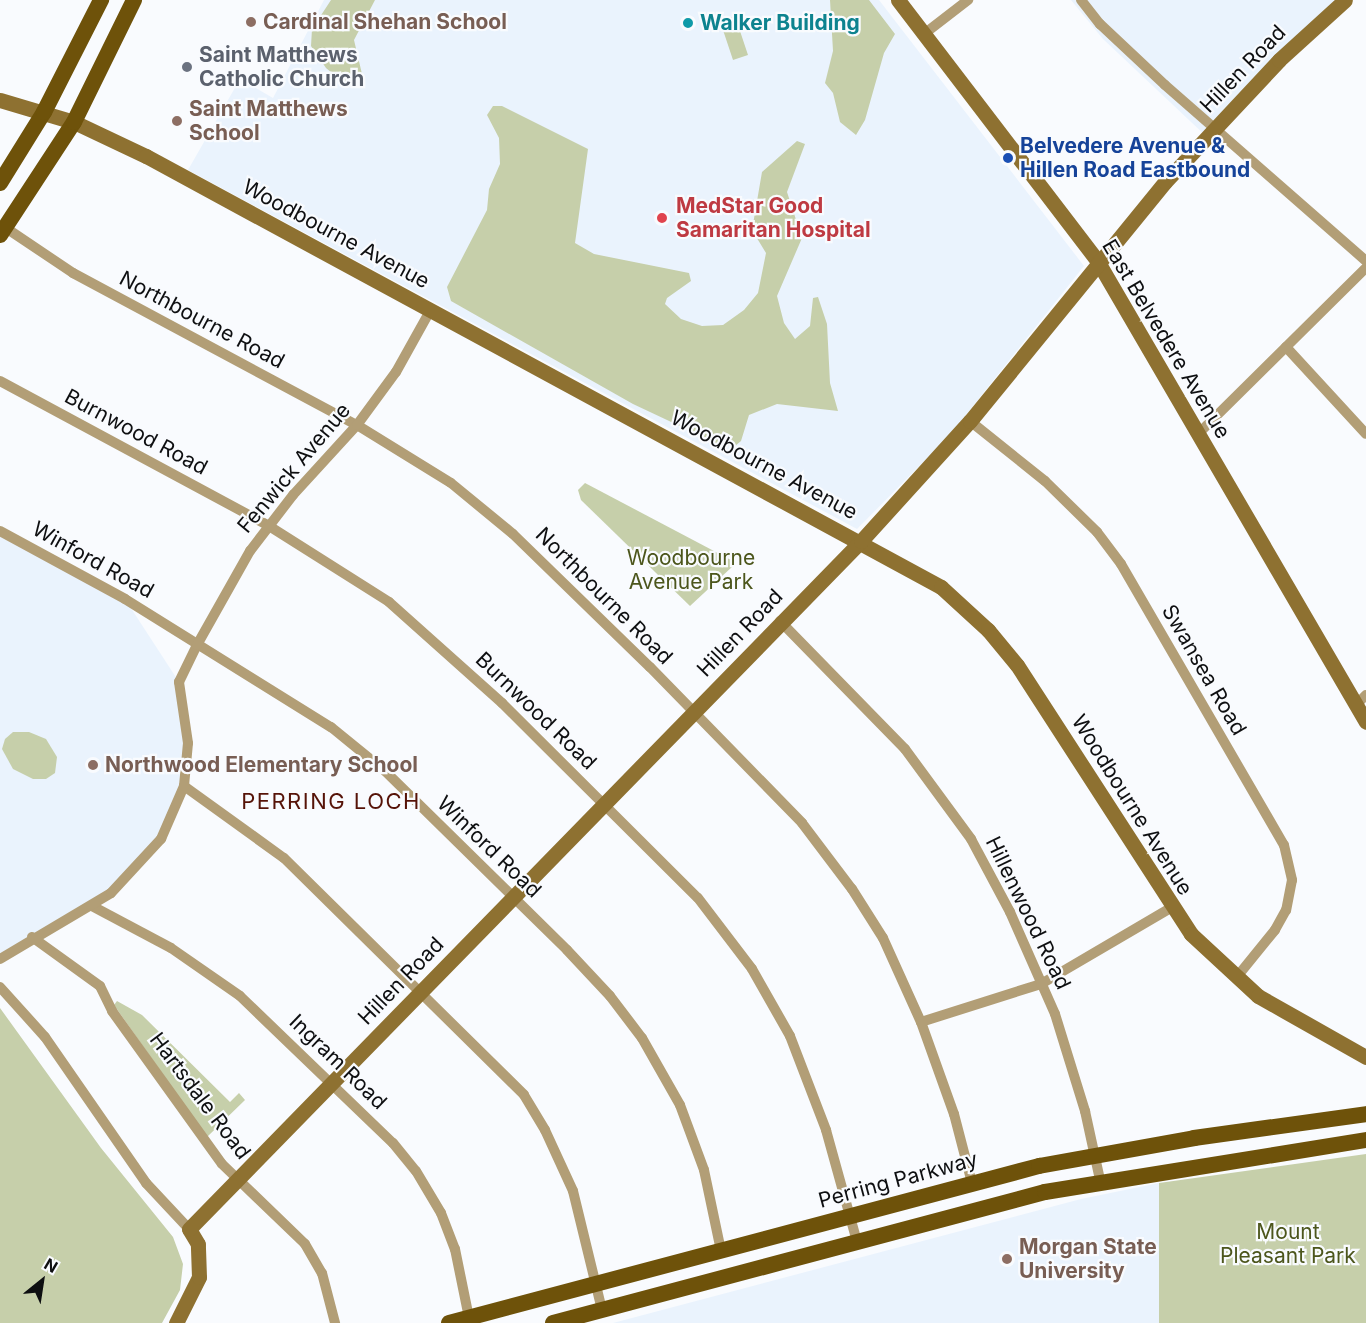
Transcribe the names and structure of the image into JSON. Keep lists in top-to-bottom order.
{
  "streets": {
    "main road": ["Perring Parkway"],
    "street": [
      "Hillen Road",
      "Woodbourne Avenue",
      "Northbourne Road",
      "East Belvedere Avenue",
      "Burnwood Road",
      "Fenwick Avenue",
      "Winford Road",
      "Swansea Road",
      "Hillenwood Road",
      "Ingram Road",
      "Hartsdale Road"
    ]
  },
  "crossings": [
    ["Hillen Road", "Woodbourne Avenue"],
    ["Hillen Road", "Northbourne Road"],
    ["Hillen Road", "East Belvedere Avenue"],
    ["Hillen Road", "Burnwood Road"],
    ["Hillen Road", "Winford Road"],
    ["Hillen Road", "Swansea Road"],
    ["Hillen Road", "Hillenwood Road"],
    ["Hillen Road", "Ingram Road"],
    ["Hillen Road", "Hartsdale Road"],
    ["Woodbourne Avenue", "Fenwick Avenue"],
    ["Woodbourne Avenue", "Swansea Road"],
    ["Northbourne Road", "Fenwick Avenue"],
    ["Northbourne Road", "Perring Parkway"],
    ["Burnwood Road", "Fenwick Avenue"],
    ["Burnwood Road", "Perring Parkway"],
    ["Fenwick Avenue", "Winford Road"],
    ["Fenwick Avenue", "Ingram Road"],
    ["Fenwick Avenue", "Hartsdale Road"],
    ["Winford Road", "Perring Parkway"],
    ["Hillenwood Road", "Perring Parkway"],
    ["Ingram Road", "Perring Parkway"]
  ],
  "districts": ["PERRING LOCH"],
  "parks": ["Woodbourne Avenue Park", "Mount Pleasant Park"],
  "places": [
    "Cardinal Shehan School",
    "Walker Building",
    "Saint Matthews Catholic Church",
    "Saint Matthews School",
    "Belvedere Avenue & Hillen Road Eastbound",
    "MedStar Good Samaritan Hospital",
    "Northwood Elementary School",
    "Morgan State University"
  ],
  "north": "top right"
}
